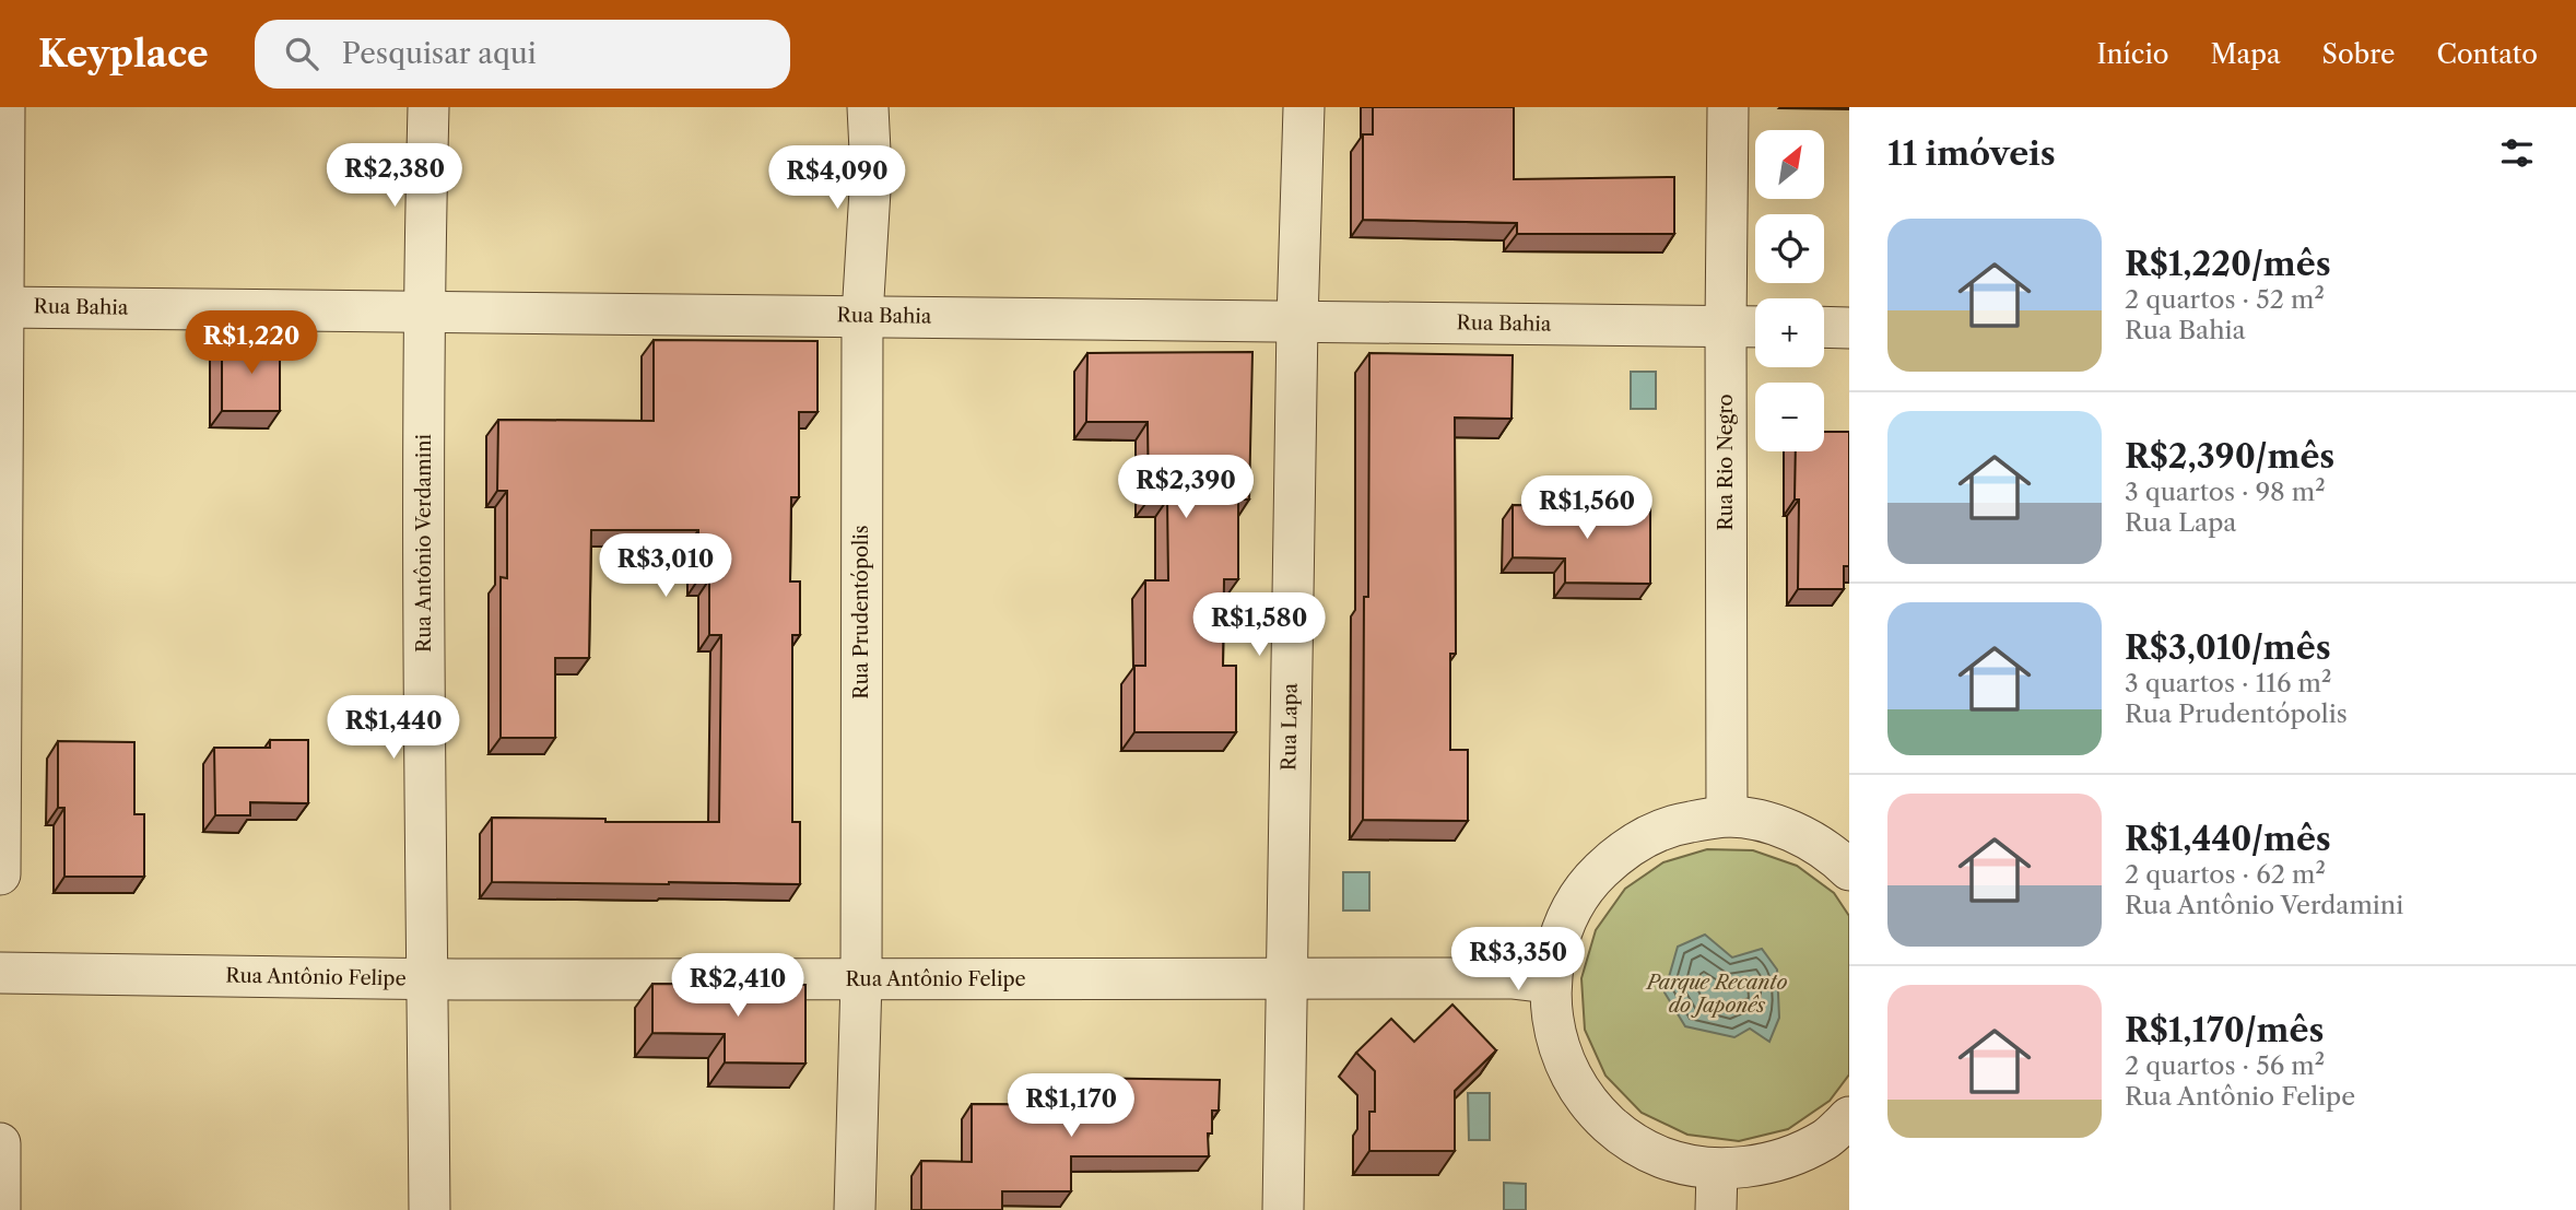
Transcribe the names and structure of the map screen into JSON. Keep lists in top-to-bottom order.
{
  "streets": {
    "street": [
      "Rua Bahia",
      "Rua Rio Negro",
      "Rua Antônio Verdamini",
      "Rua Prudentópolis",
      "Rua Lapa",
      "Rua Antônio Felipe"
    ]
  },
  "crossings": [
    ["Rua Bahia", "Rua Rio Negro"],
    ["Rua Bahia", "Rua Antônio Verdamini"],
    ["Rua Bahia", "Rua Prudentópolis"],
    ["Rua Bahia", "Rua Lapa"],
    ["Rua Antônio Verdamini", "Rua Antônio Felipe"],
    ["Rua Prudentópolis", "Rua Antônio Felipe"],
    ["Rua Lapa", "Rua Antônio Felipe"]
  ],
  "parks": ["Parque Recanto do Japonês"],
  "north": "top right",
  "page": {
    "header": "Keyplace",
    "search": "Pesquisar aqui",
    "nav": [
      "Início",
      "Mapa",
      "Sobre",
      "Contato"
    ],
    "heading": "11 imóveis",
    "map_buttons": ["+", "−"],
    "price": [
      "R$2,380",
      "R$4,090",
      "R$1,220",
      "R$2,390",
      "R$1,560",
      "R$3,010",
      "R$1,580",
      "R$1,440",
      "R$3,350",
      "R$2,410",
      "R$1,170"
    ],
    "list": [
      {
        "name": "R$1,220/mês",
        "note": "2 quartos · 52 m² · Rua Bahia"
      },
      {
        "name": "R$2,390/mês",
        "note": "3 quartos · 98 m² · Rua Lapa"
      },
      {
        "name": "R$3,010/mês",
        "note": "3 quartos · 116 m² · Rua Prudentópolis"
      },
      {
        "name": "R$1,440/mês",
        "note": "2 quartos · 62 m² · Rua Antônio Verdamini"
      },
      {
        "name": "R$1,170/mês",
        "note": "2 quartos · 56 m² · Rua Antônio Felipe"
      }
    ]
  }
}
